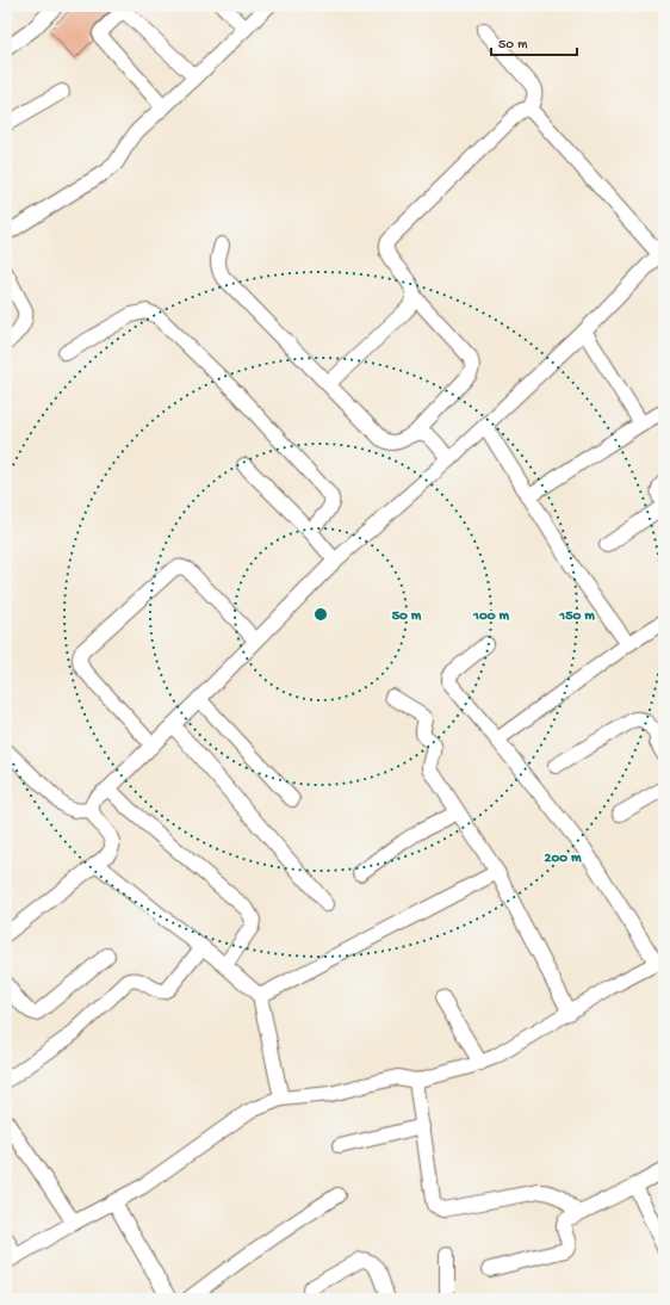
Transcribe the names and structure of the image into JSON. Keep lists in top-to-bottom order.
{
  "scale_bar": "50 m",
  "rings": [
    "50 m",
    "100 m",
    "150 m",
    "200 m"
  ]
}
